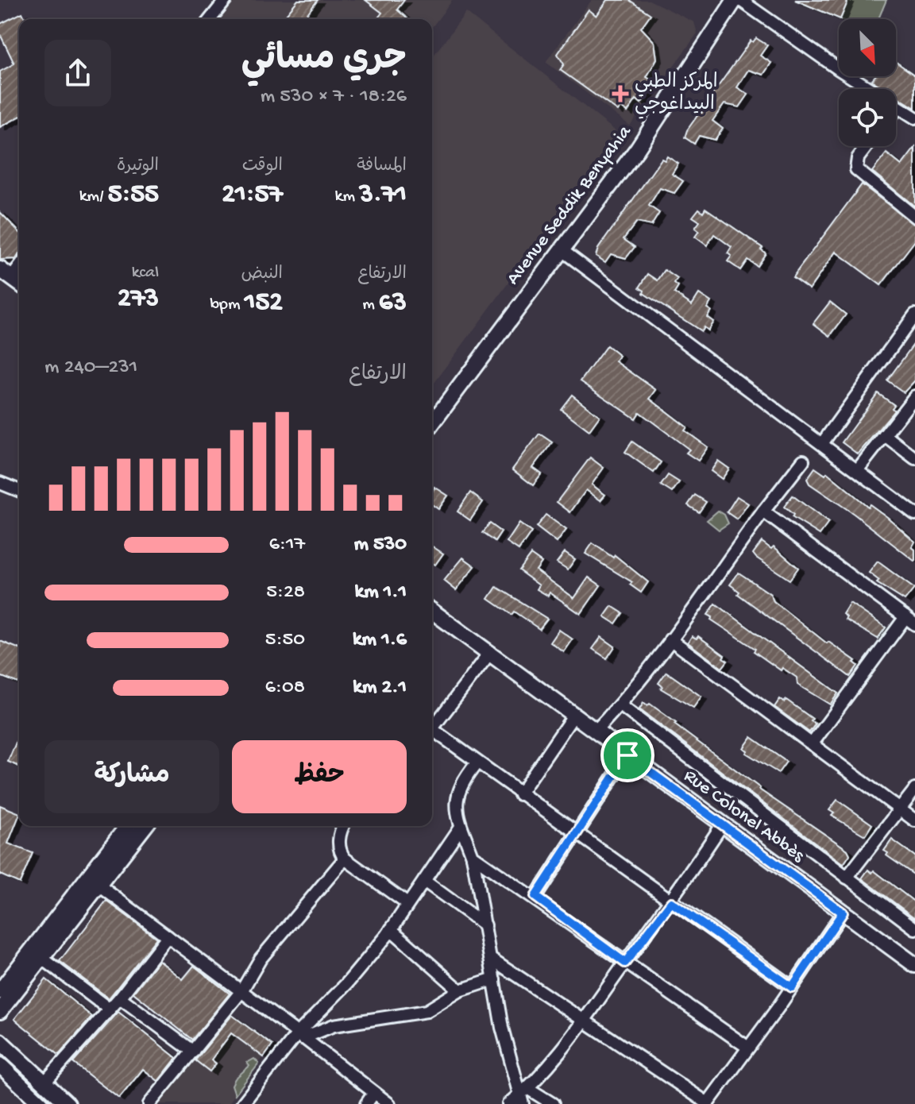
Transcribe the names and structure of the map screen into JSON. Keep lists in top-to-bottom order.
{
  "streets": {
    "street": ["Avenue Seddik Benyahia", "Rue Colonel Abbès"]
  },
  "places": {
    "health": ["المركز الطبي البيداغوجي"]
  },
  "north": "bottom right",
  "page": {
    "heading": ["جري مسائي", "18:26 · 7 × 530 m"],
    "stats": [
      ["المسافة", "3.71 km"],
      ["الوقت", "21:57"],
      ["الوتيرة", "5:55 /km"],
      ["الارتفاع", "63 m"],
      ["النبض", "152 bpm"],
      ["kcal", "273"]
    ],
    "chart": ["الارتفاع", "231–240 m"],
    "list": [
      {
        "name": "530 m",
        "note": "6:17"
      },
      {
        "name": "1.1 km",
        "note": "5:28"
      },
      {
        "name": "1.6 km",
        "note": "5:50"
      },
      {
        "name": "2.1 km",
        "note": "6:08"
      }
    ],
    "buttons": ["حفظ", "مشاركة"]
  }
}
